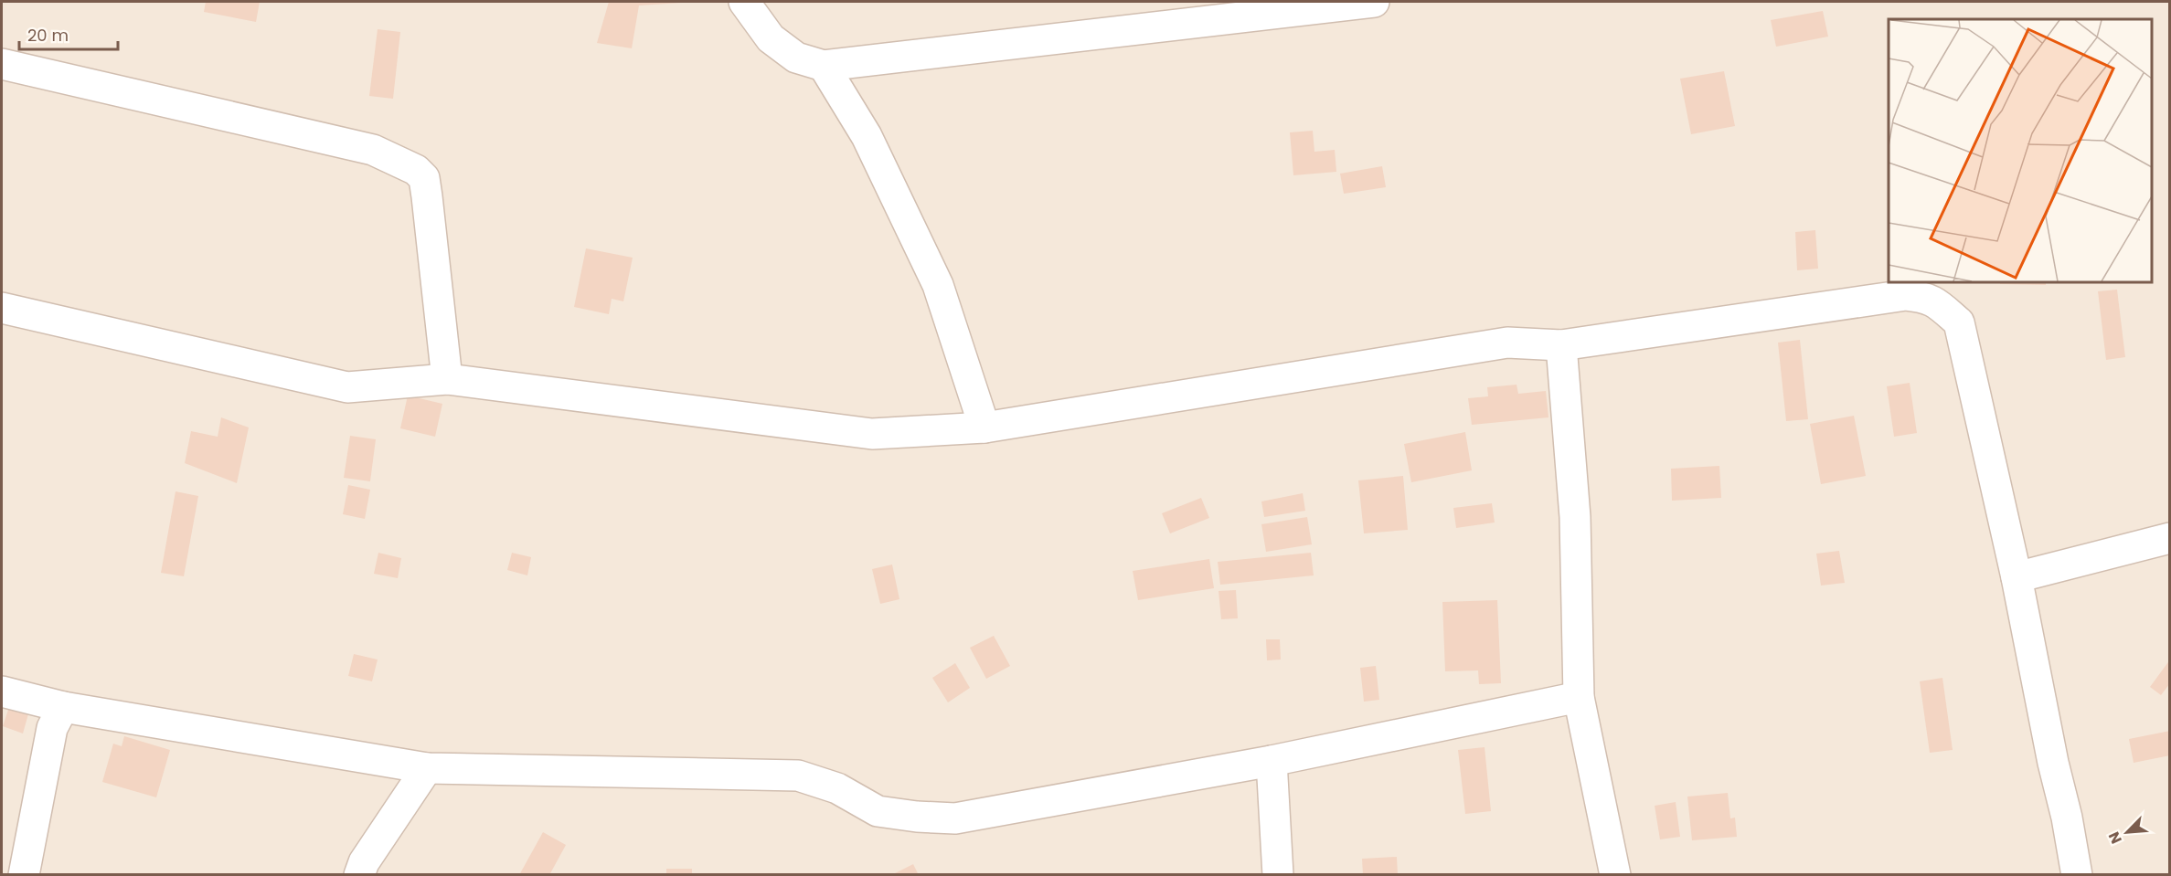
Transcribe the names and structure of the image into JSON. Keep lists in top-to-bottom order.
{
  "scale_bar": "20 m",
  "north": "bottom left"
}
